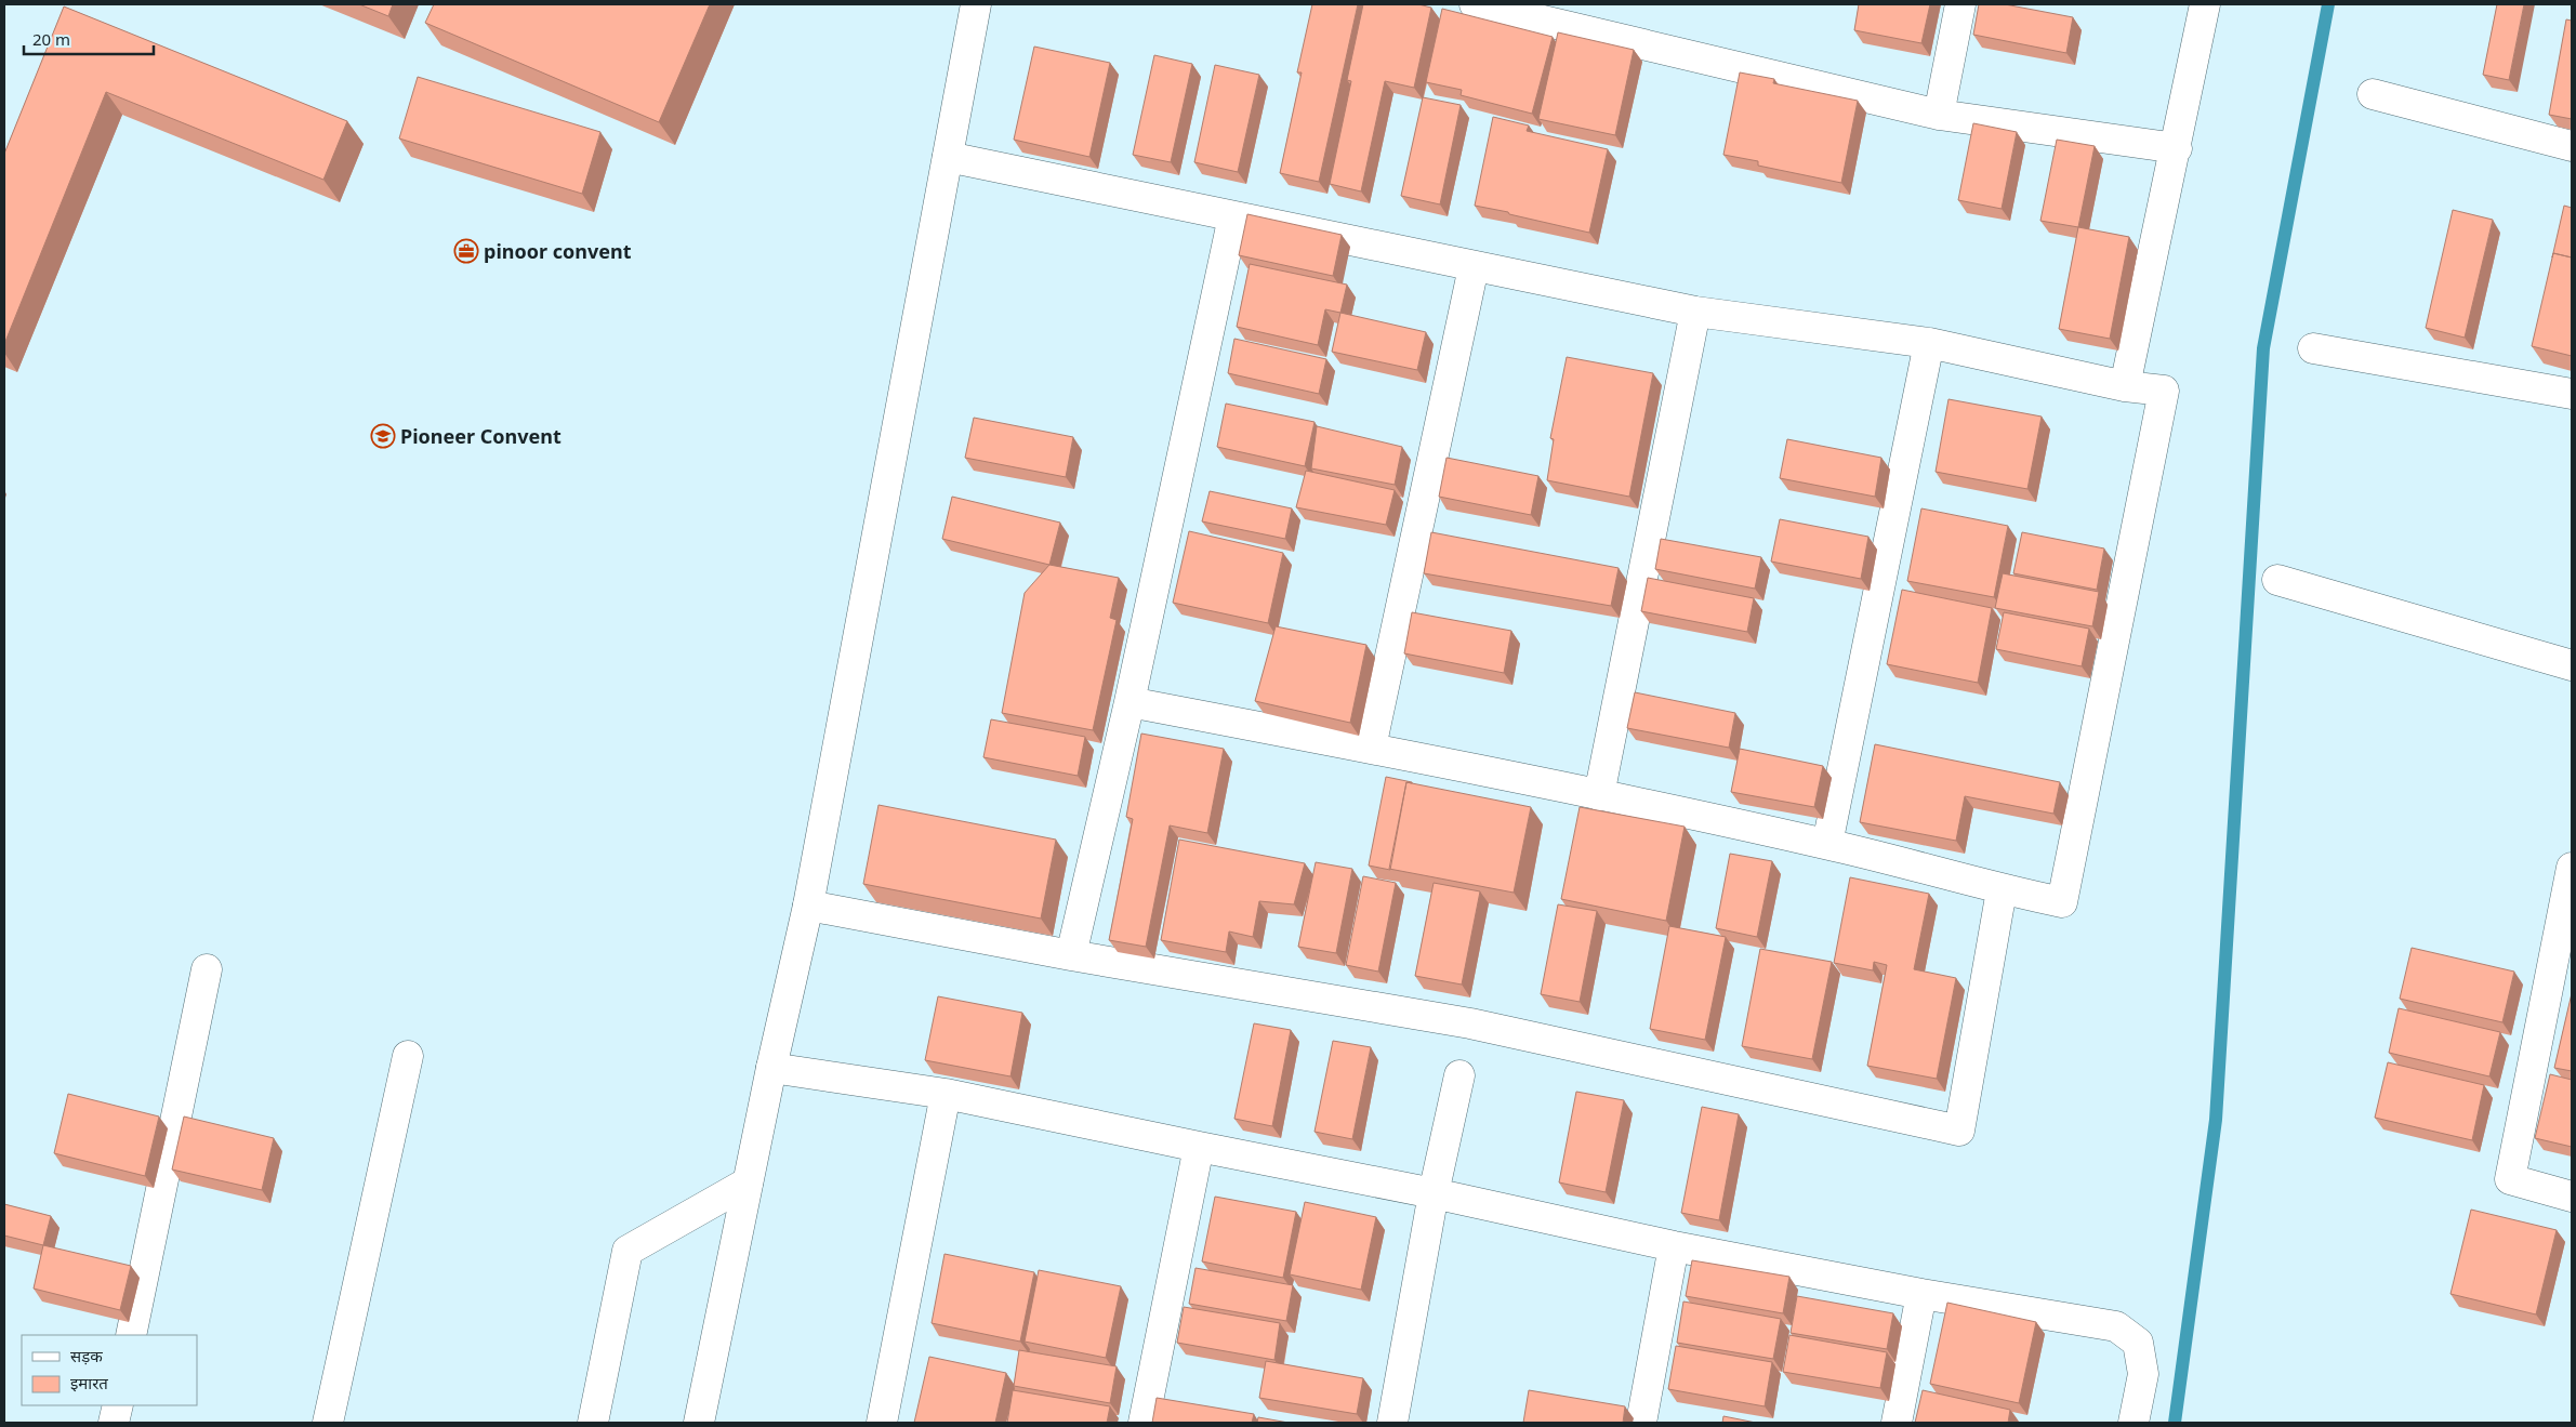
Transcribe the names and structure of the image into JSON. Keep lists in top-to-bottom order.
{
  "places": {
    "office": ["pinoor convent"],
    "school or university": ["Pioneer Convent"]
  },
  "legend": ["सड़क", "इमारत"],
  "scale_bar": "20 m"
}
